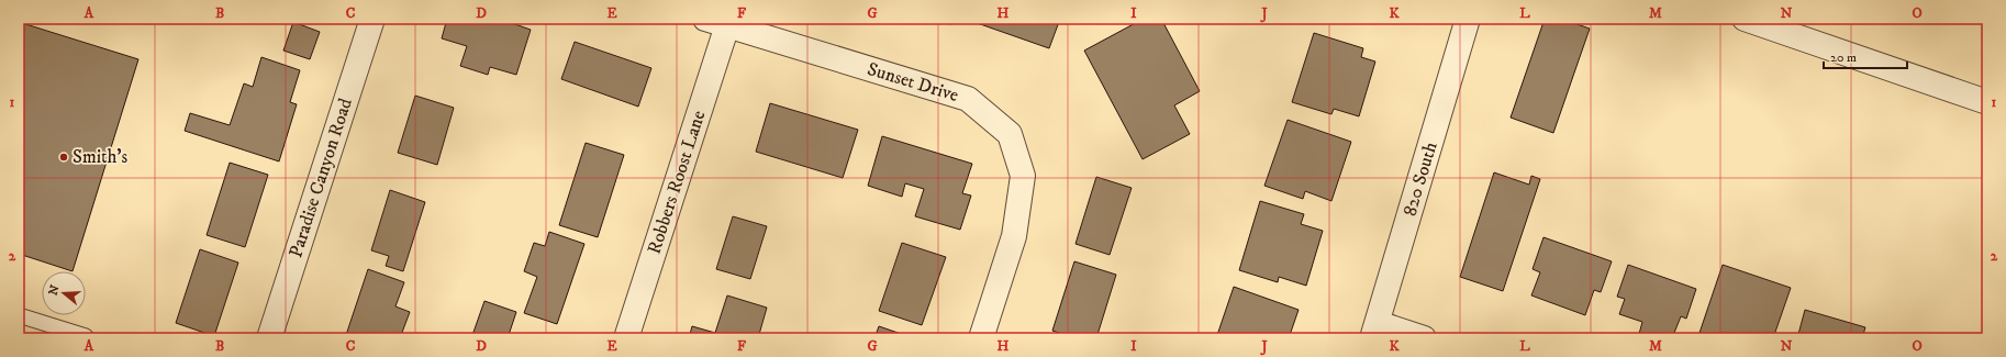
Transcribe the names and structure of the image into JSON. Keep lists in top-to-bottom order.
{
  "streets": {
    "street": [
      "Sunset Drive",
      "Paradise Canyon Road",
      "820 South",
      "Robbers Roost Lane"
    ]
  },
  "crossings": [
    ["Sunset Drive", "Robbers Roost Lane"]
  ],
  "places": ["Smith's"],
  "scale_bar": "20 m",
  "north": "left",
  "grid": {
    "columns": [
      "A",
      "B",
      "C",
      "D",
      "E",
      "F",
      "G",
      "H",
      "I",
      "J",
      "K",
      "L",
      "M",
      "N",
      "O"
    ],
    "rows": ["1", "2"]
  }
}
